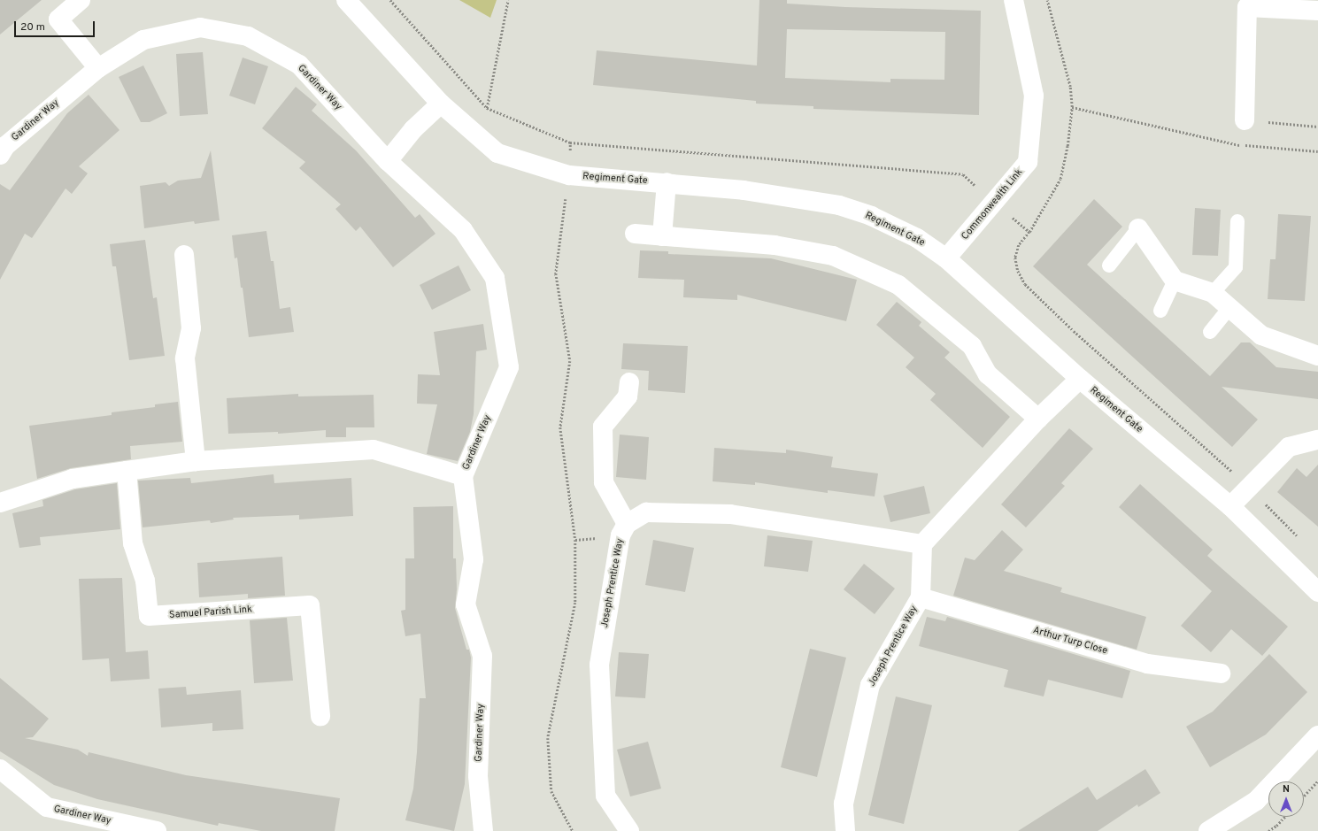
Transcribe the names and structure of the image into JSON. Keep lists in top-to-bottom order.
{
  "streets": {
    "street": [
      "Gardiner Way",
      "Regiment Gate",
      "Commonwealth Link",
      "Joseph Prentice Way",
      "Samuel Parish Link",
      "Arthur Turp Close"
    ]
  },
  "crossings": [
    ["Regiment Gate", "Commonwealth Link"],
    ["Joseph Prentice Way", "Arthur Turp Close"]
  ],
  "scale_bar": "20 m",
  "north": "top"
}
